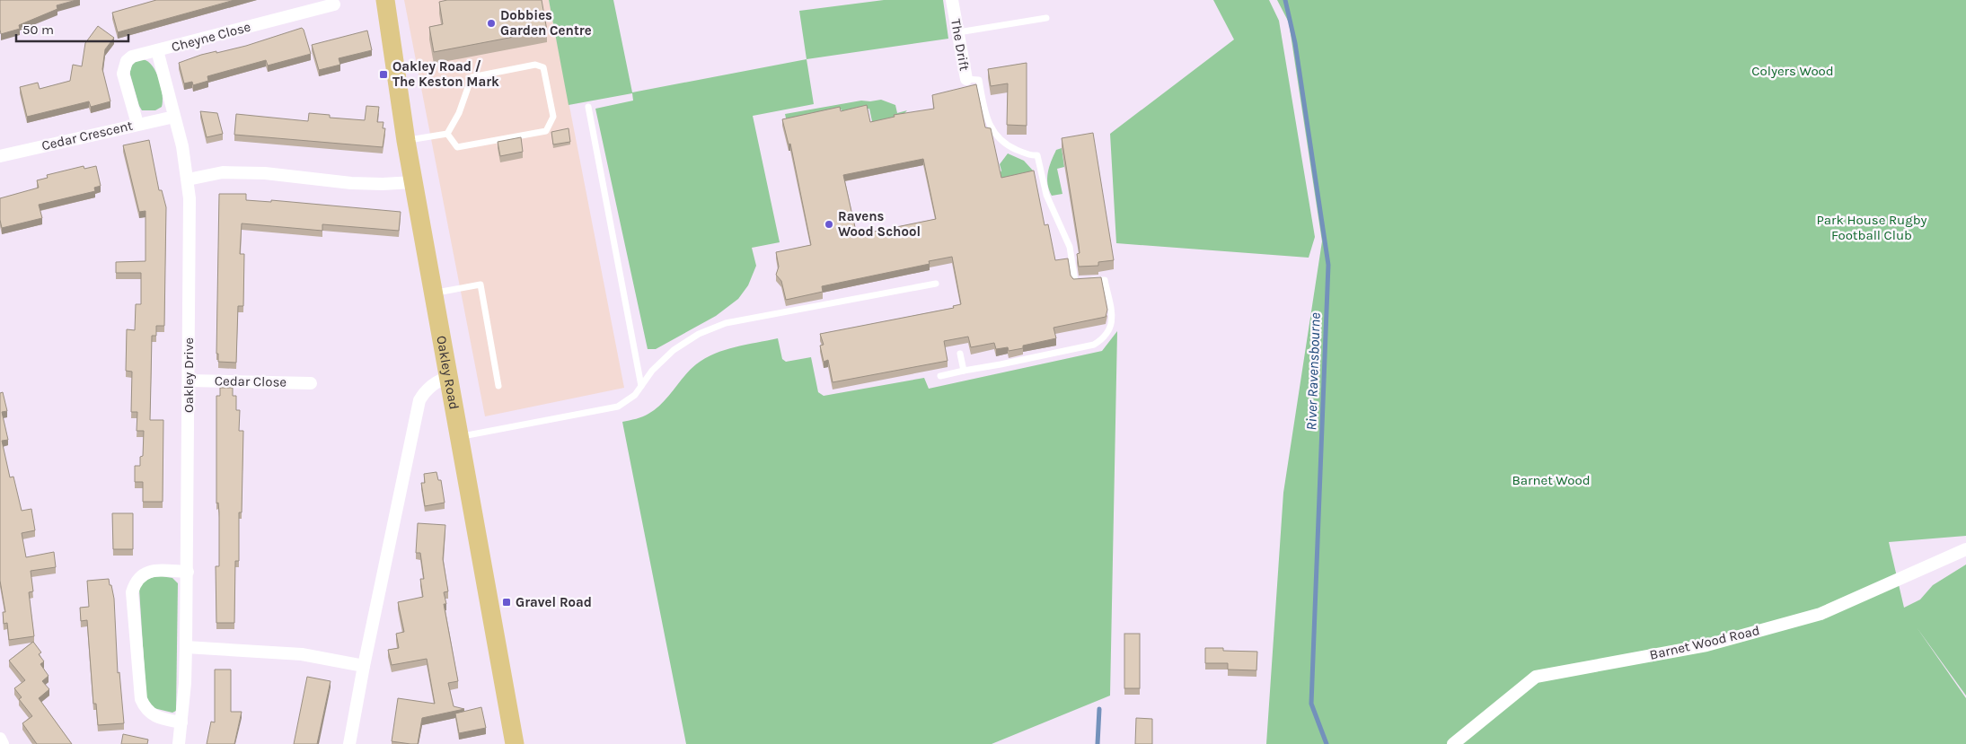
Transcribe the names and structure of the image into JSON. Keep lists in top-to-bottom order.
{
  "streets": {
    "main road": ["Oakley Road"],
    "street": [
      "Cheyne Close",
      "The Drift",
      "Cedar Crescent",
      "Oakley Drive",
      "Cedar Close",
      "Barnet Wood Road"
    ]
  },
  "crossings": [
    ["Cheyne Close", "Cedar Crescent"],
    ["Cheyne Close", "Oakley Drive"],
    ["Cedar Crescent", "Oakley Drive"],
    ["Oakley Drive", "Cedar Close"]
  ],
  "water": ["River Ravensbourne"],
  "parks": ["Colyers Wood", "Park House Rugby Football Club", "Barnet Wood"],
  "places": {
    "other": ["Dobbies Garden Centre", "Ravens Wood School"],
    "transit": ["Oakley Road / The Keston Mark", "Gravel Road"]
  },
  "scale_bar": "50 m"
}
